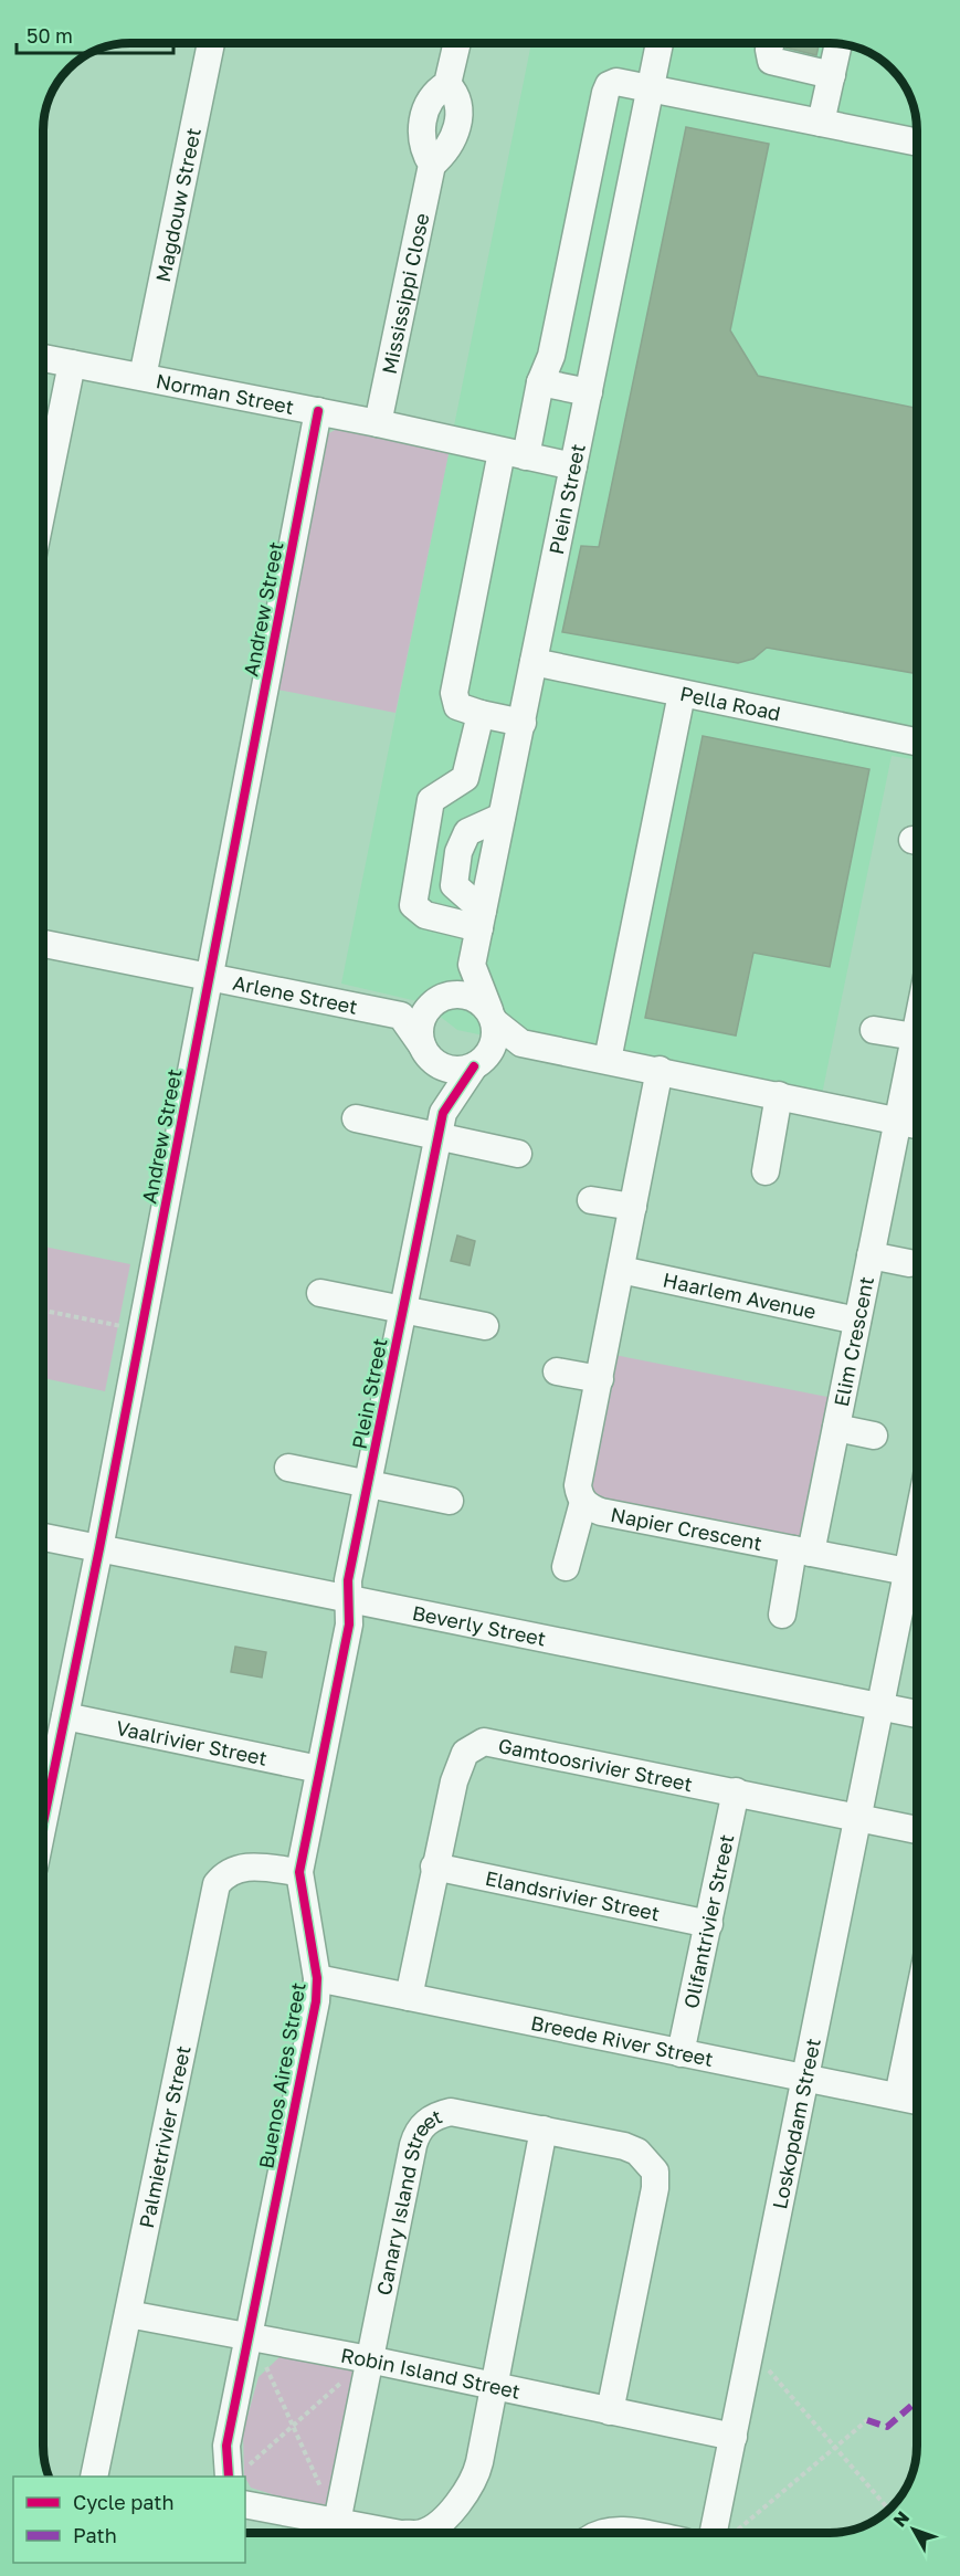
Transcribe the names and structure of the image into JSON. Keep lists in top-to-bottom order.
{
  "streets": {
    "street": [
      "Magdouw Street",
      "Mississippi Close",
      "Norman Street",
      "Plein Street",
      "Andrew Street",
      "Pella Road",
      "Arlene Street",
      "Haarlem Avenue",
      "Elim Crescent",
      "Napier Crescent",
      "Beverly Street",
      "Vaalrivier Street",
      "Gamtoosrivier Street",
      "Elandsrivier Street",
      "Olifantrivier Street",
      "Breede River Street",
      "Buenos Aires Street",
      "Loskopdam Street",
      "Palmietrivier Street",
      "Canary Island Street",
      "Robin Island Street"
    ]
  },
  "crossings": [
    ["Magdouw Street", "Norman Street"],
    ["Mississippi Close", "Norman Street"],
    ["Norman Street", "Plein Street"],
    ["Norman Street", "Andrew Street"],
    ["Plein Street", "Pella Road"],
    ["Plein Street", "Beverly Street"],
    ["Plein Street", "Buenos Aires Street"],
    ["Andrew Street", "Arlene Street"],
    ["Andrew Street", "Beverly Street"],
    ["Andrew Street", "Vaalrivier Street"],
    ["Haarlem Avenue", "Elim Crescent"],
    ["Elim Crescent", "Napier Crescent"],
    ["Napier Crescent", "Loskopdam Street"],
    ["Beverly Street", "Buenos Aires Street"],
    ["Beverly Street", "Loskopdam Street"],
    ["Vaalrivier Street", "Buenos Aires Street"],
    ["Gamtoosrivier Street", "Elandsrivier Street"],
    ["Gamtoosrivier Street", "Olifantrivier Street"],
    ["Gamtoosrivier Street", "Breede River Street"],
    ["Gamtoosrivier Street", "Loskopdam Street"],
    ["Elandsrivier Street", "Olifantrivier Street"],
    ["Olifantrivier Street", "Breede River Street"],
    ["Breede River Street", "Buenos Aires Street"],
    ["Breede River Street", "Loskopdam Street"],
    ["Buenos Aires Street", "Palmietrivier Street"],
    ["Buenos Aires Street", "Robin Island Street"],
    ["Loskopdam Street", "Robin Island Street"],
    ["Palmietrivier Street", "Robin Island Street"],
    ["Canary Island Street", "Robin Island Street"]
  ],
  "legend": ["Cycle path", "Path"],
  "scale_bar": "50 m",
  "north": "top left"
}
